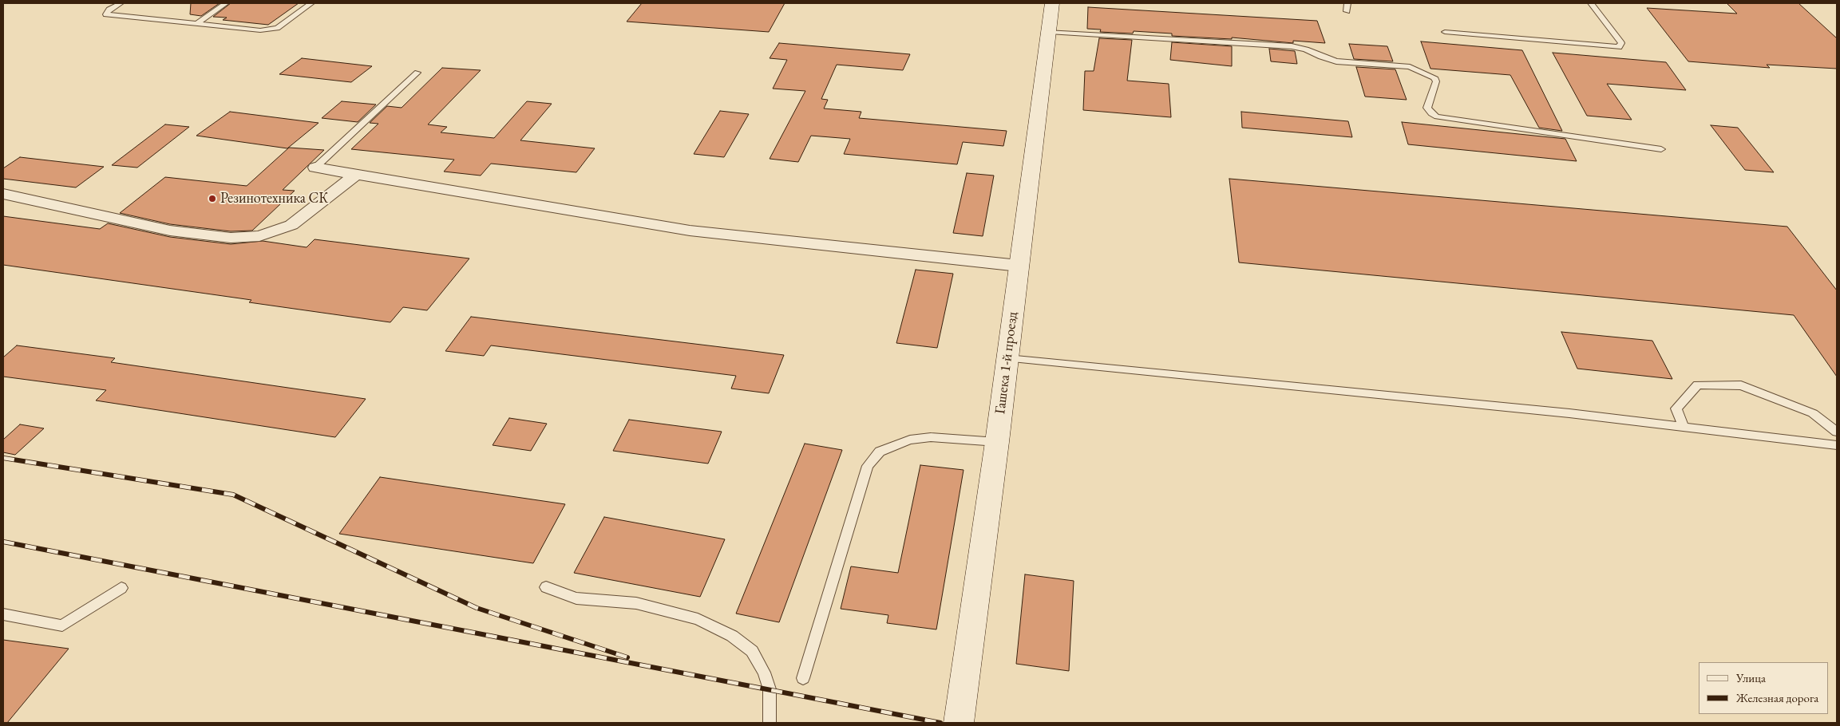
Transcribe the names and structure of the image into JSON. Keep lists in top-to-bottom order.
{
  "streets": {
    "main road": ["Гашека 1-й проезд"]
  },
  "places": ["Резинотехника СК"],
  "legend": ["Улица", "Железная дорога"]
}
